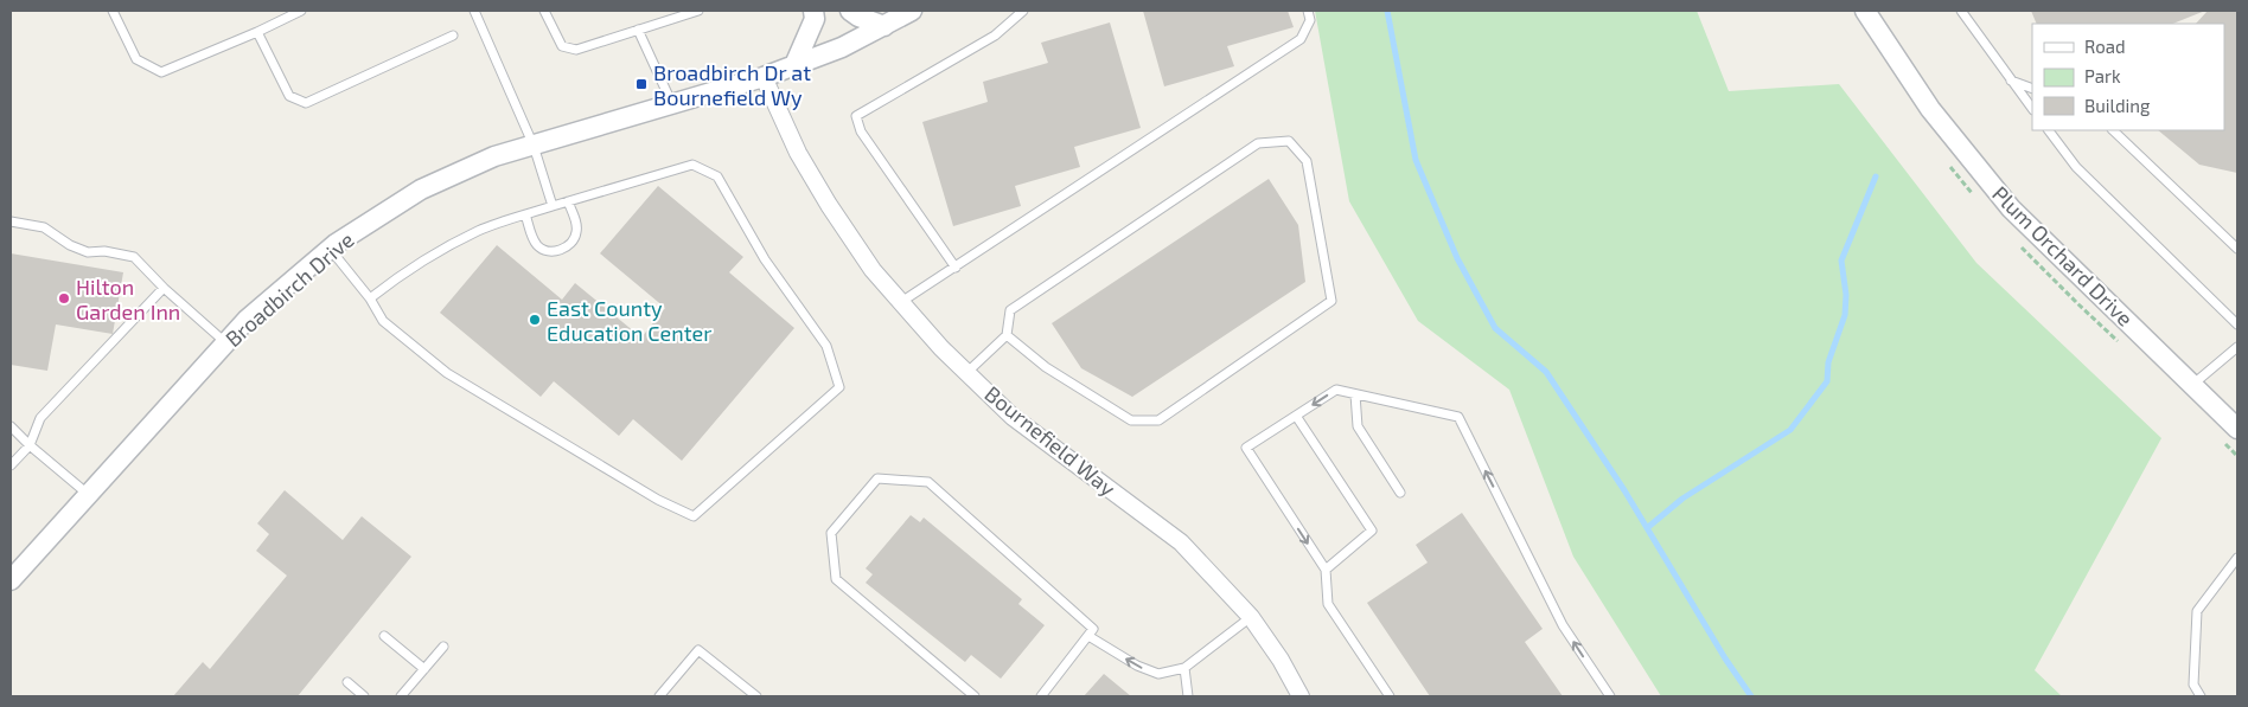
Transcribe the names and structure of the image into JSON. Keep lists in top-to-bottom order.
{
  "streets": {
    "street": ["Plum Orchard Drive", "Broadbirch Drive", "Bournefield Way"]
  },
  "crossings": [
    ["Broadbirch Drive", "Bournefield Way"]
  ],
  "places": {
    "transit": ["Broadbirch Dr at Bournefield Wy"],
    "other": ["Hilton Garden Inn", "East County Education Center"]
  },
  "legend": ["Road", "Park", "Building"]
}
